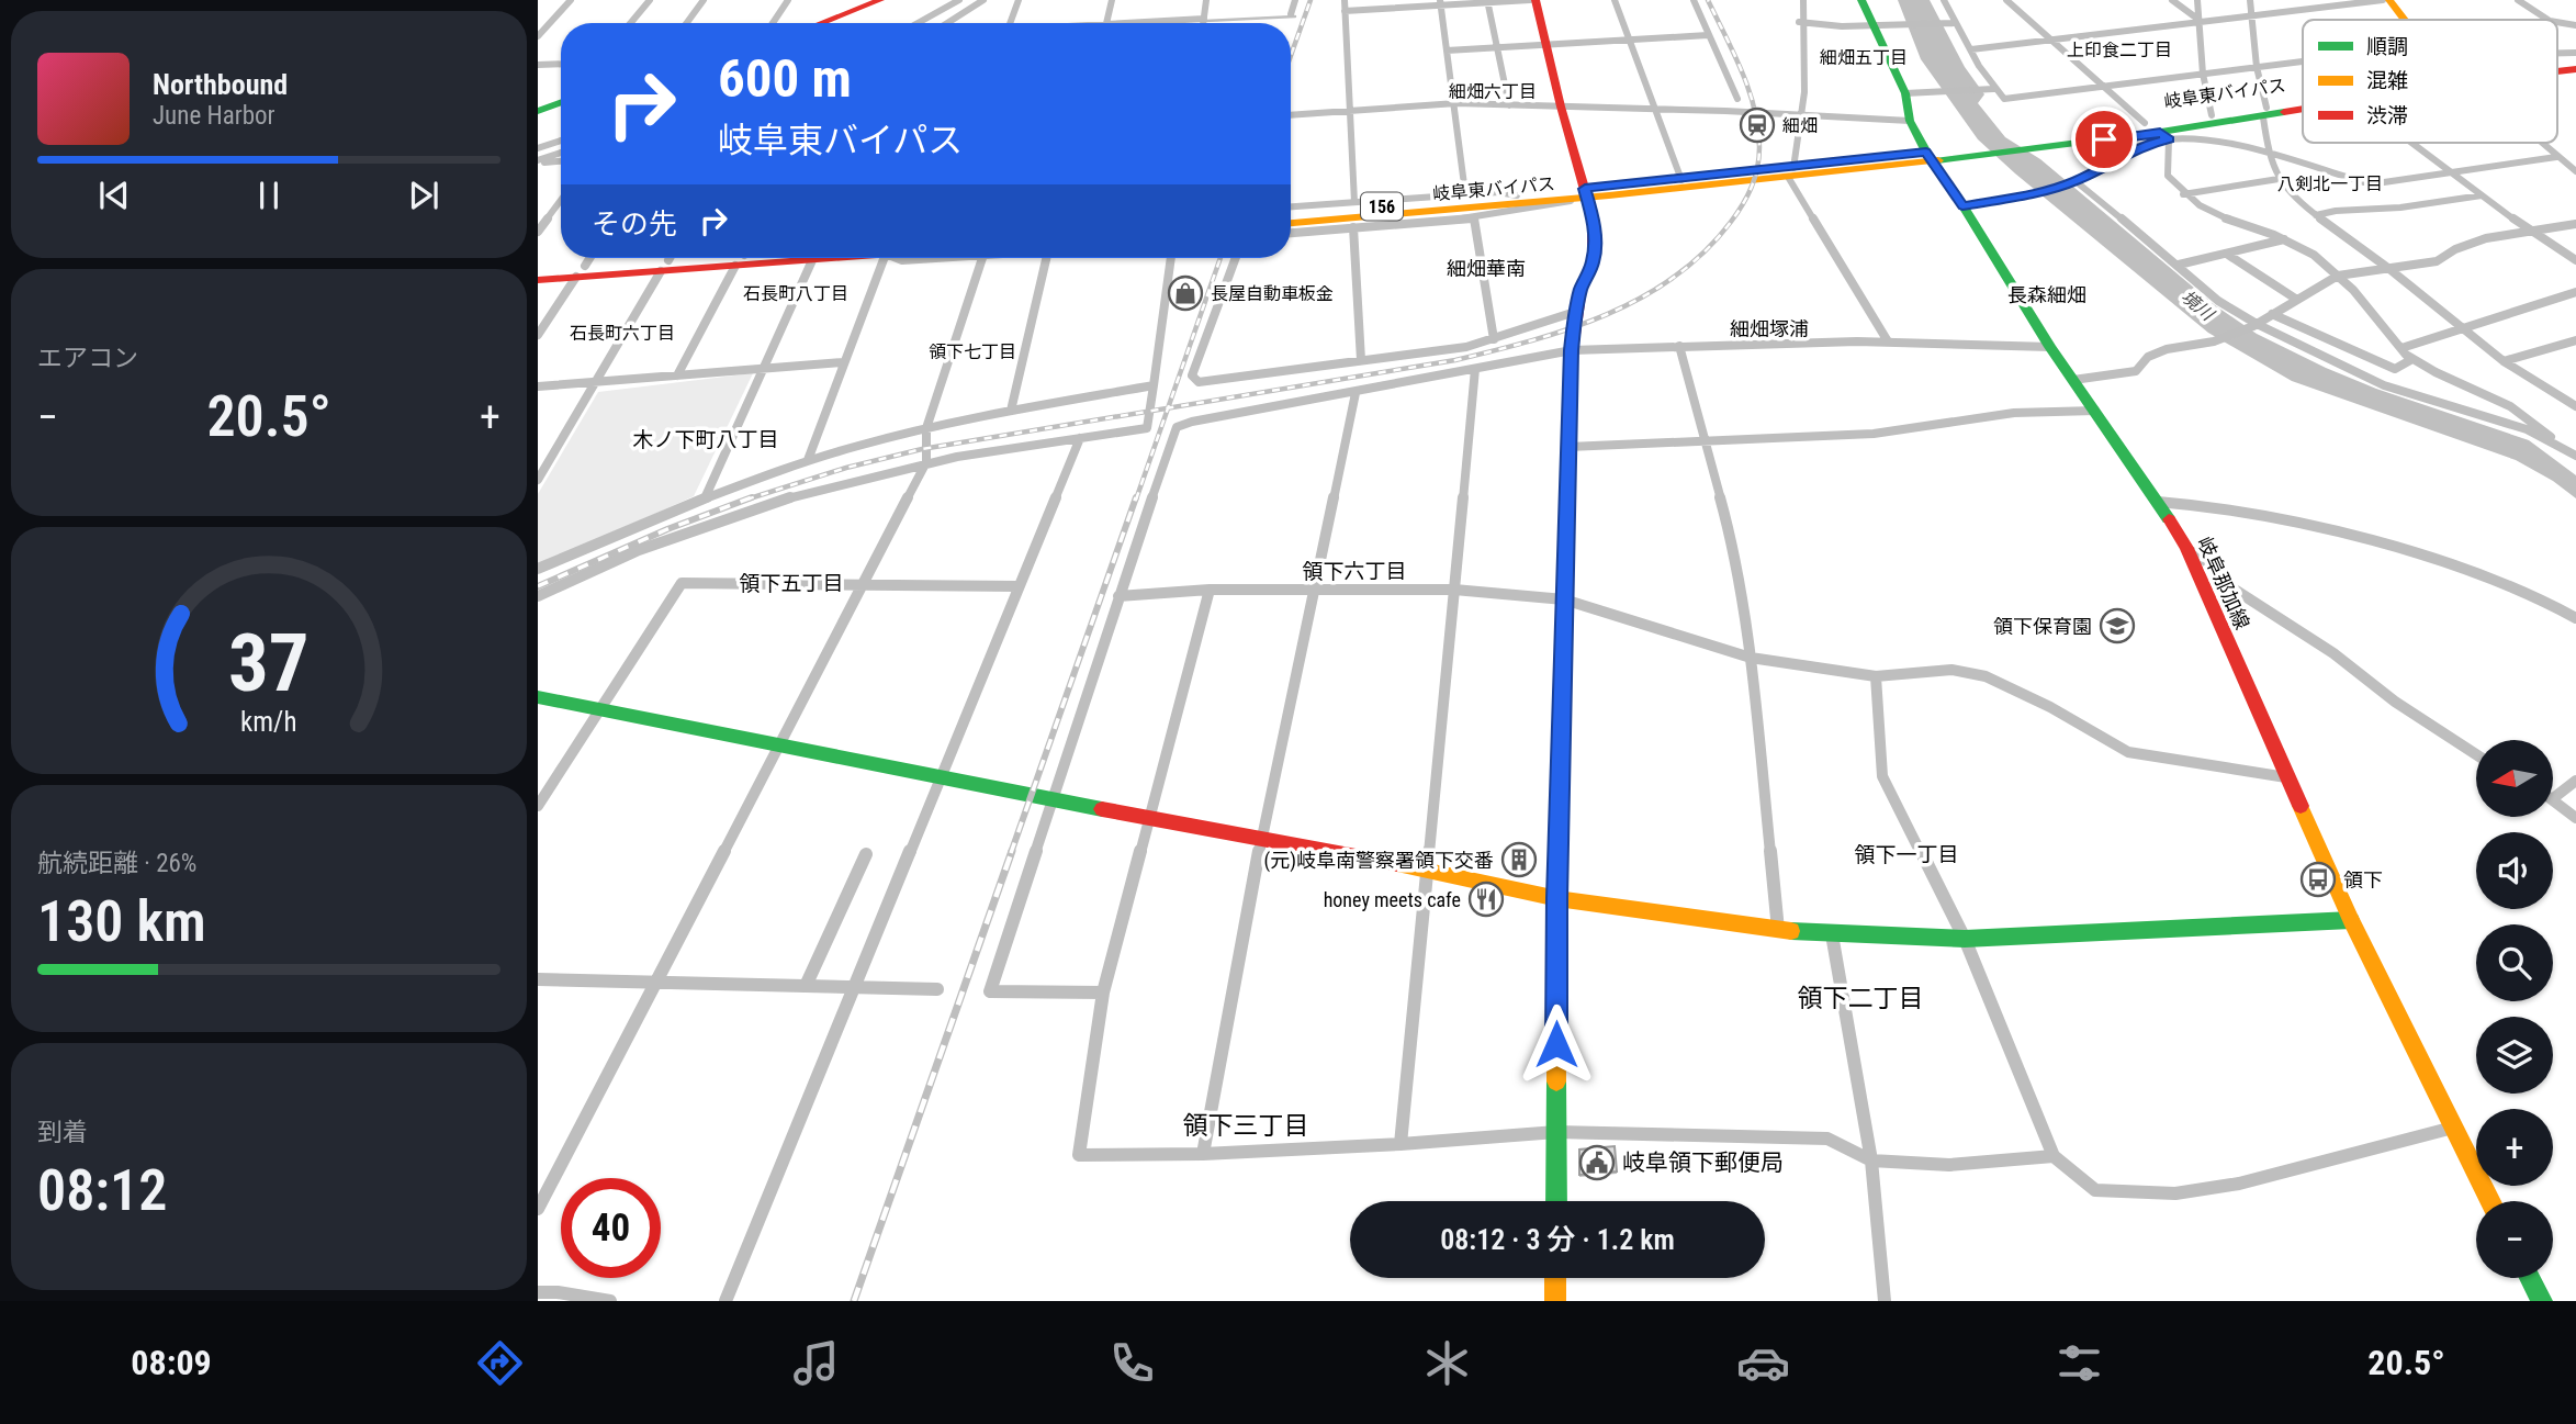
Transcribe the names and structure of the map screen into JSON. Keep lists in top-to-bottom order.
{
  "streets": {
    "main road": ["岐阜東バイパス", "156", "岐阜那加線"]
  },
  "crossings": [
    ["岐阜東バイパス", "岐阜那加線"]
  ],
  "districts": [
    "上印食二丁目",
    "細畑五丁目",
    "細畑六丁目",
    "八剣北一丁目",
    "細畑華南",
    "石長町八丁目",
    "長森細畑",
    "細畑塚浦",
    "石長町六丁目",
    "領下七丁目",
    "木ノ下町八丁目",
    "領下六丁目",
    "領下五丁目",
    "領下一丁目",
    "領下二丁目",
    "領下三丁目"
  ],
  "water": ["境川"],
  "places": {
    "station": ["細畑"],
    "shop": ["長屋自動車板金"],
    "school or university": ["領下保育園"],
    "building": ["(元)岐阜南警察署領下交番"],
    "bus stop": ["領下"],
    "restaurant": ["honey meets cafe"],
    "public building": ["岐阜領下郵便局"]
  },
  "legend": ["順調", "混雑", "渋滞"],
  "north": "left",
  "page": {
    "turn": ["600 m", "岐阜東バイパス"],
    "song": ["Northbound", "June Harbor"],
    "then": "その先",
    "tile": [
      "エアコン",
      ["航続距離 · 26%", "130 km"],
      ["到着", "08:12"]
    ],
    "heat": ["−", "20.5°", "+"],
    "map_buttons": ["+", "−"],
    "limit": "40",
    "trip": "08:12 · 3 分 · 1.2 km",
    "tabs": ["08:09", "20.5°"],
    "gauge": ["37", "km/h"]
  }
}
